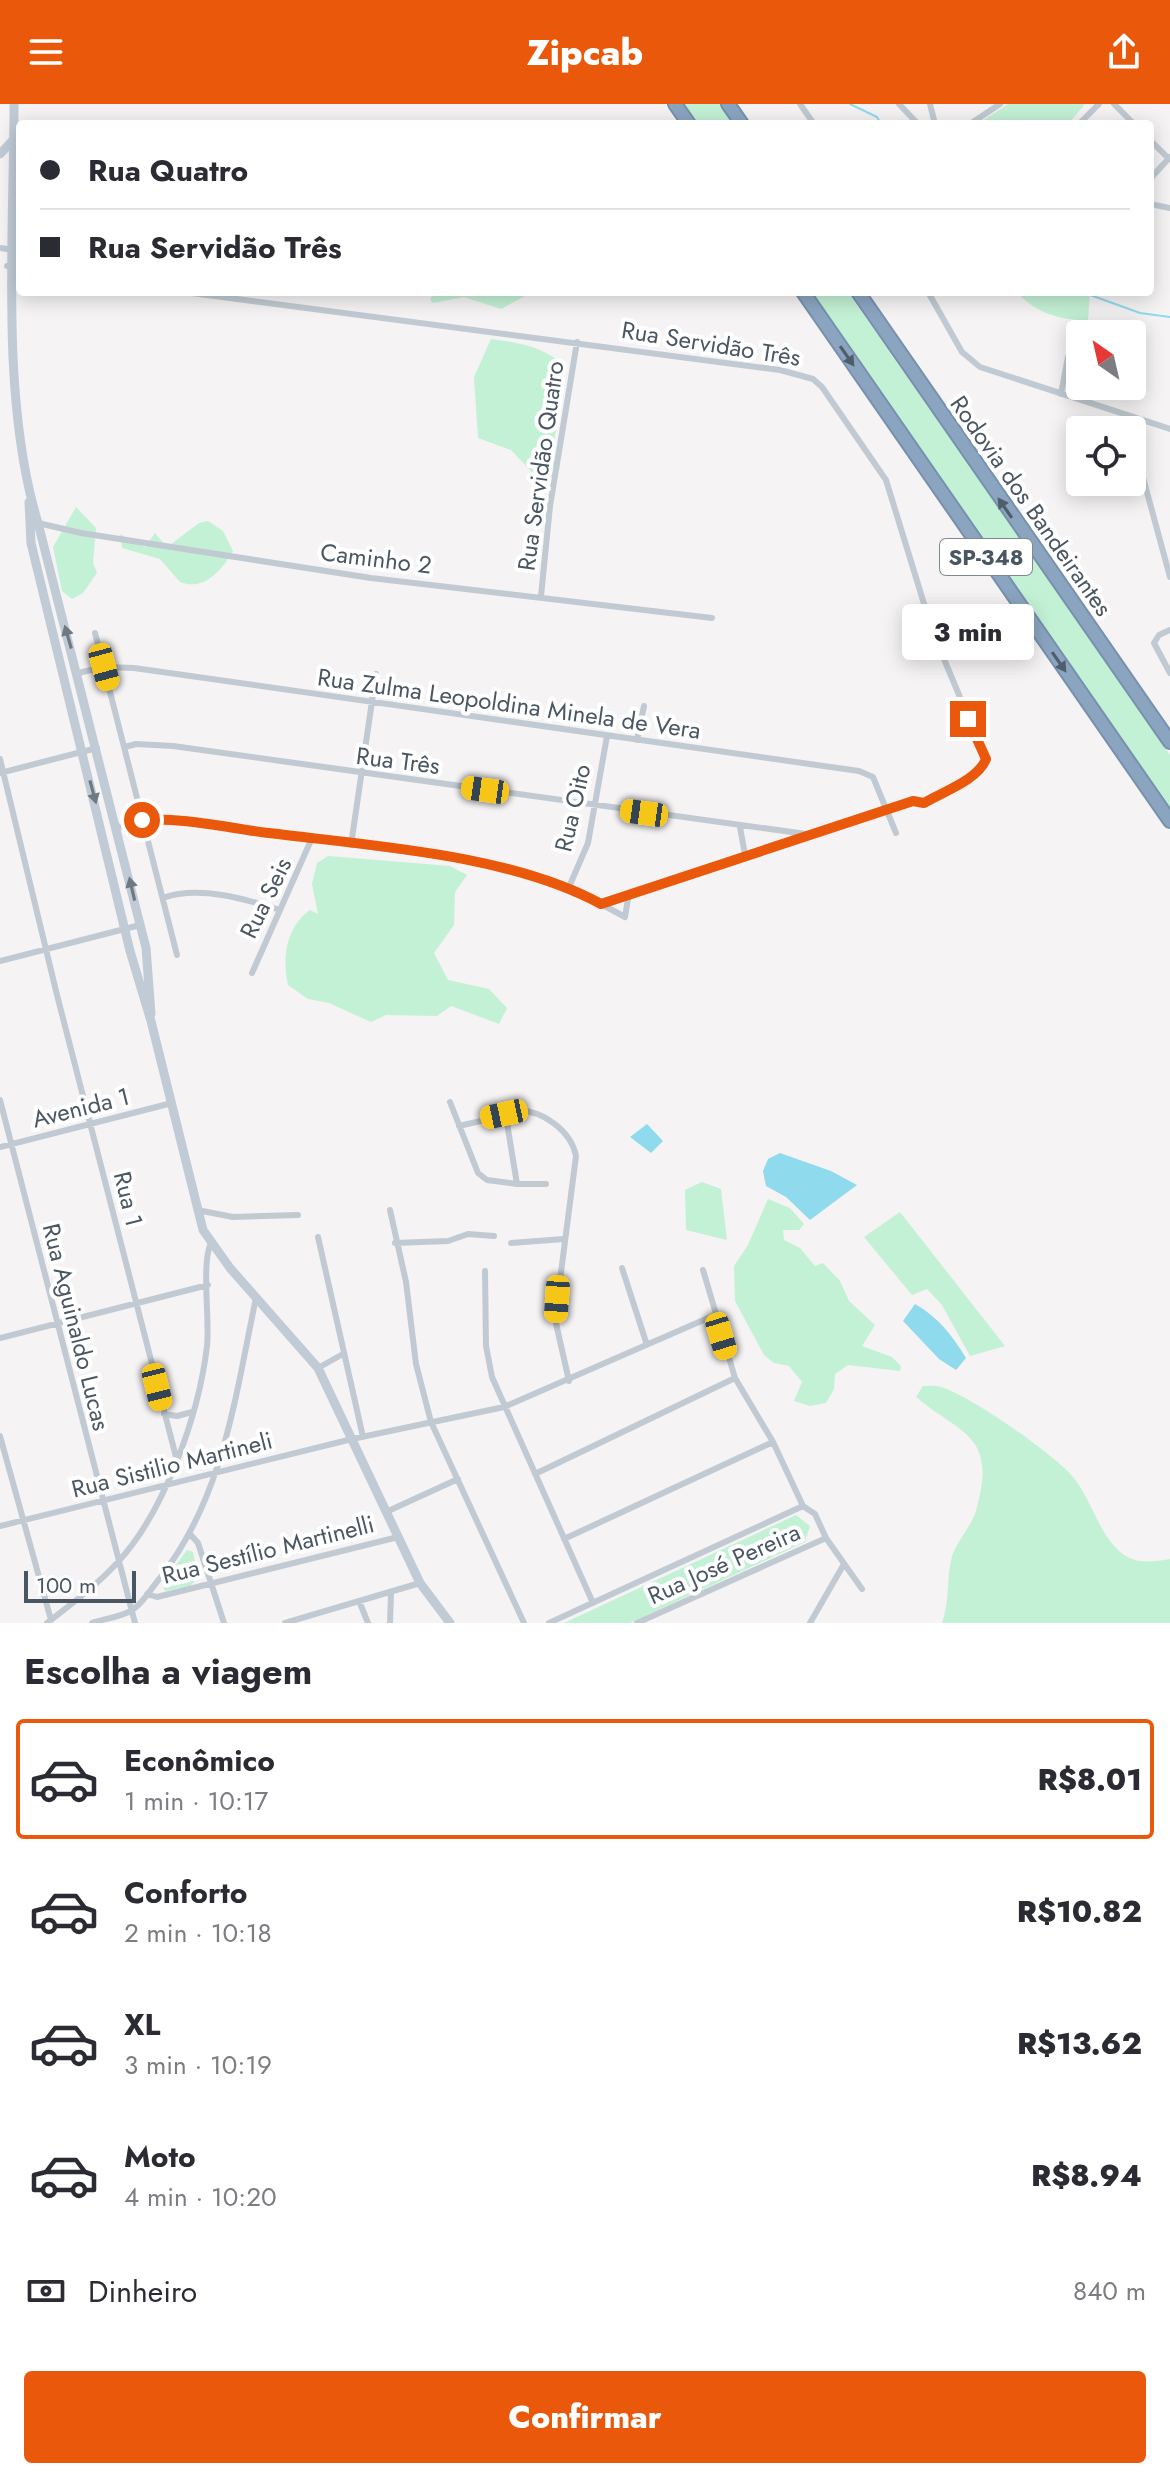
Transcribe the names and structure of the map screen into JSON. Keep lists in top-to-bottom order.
{
  "streets": {
    "highway": ["Rodovia dos Bandeirantes", "SP-348"],
    "street": [
      "Rua Servidão Três",
      "Rua Servidão Quatro",
      "Caminho 2",
      "Rua Zulma Leopoldina Minela de Vera",
      "Rua Três",
      "Rua Oito",
      "Rua Seis",
      "Avenida 1",
      "Rua 1",
      "Rua Aguinaldo Lucas",
      "Rua Sistilio Martineli",
      "Rua Sestílio Martinelli",
      "Rua José Pereira"
    ]
  },
  "crossings": [
    ["Rua Servidão Três", "Rua Servidão Quatro"],
    ["Rua Servidão Três", "Rua Zulma Leopoldina Minela de Vera"],
    ["Rua Servidão Quatro", "Caminho 2"],
    ["Rua Zulma Leopoldina Minela de Vera", "Rua Oito"],
    ["Rua Três", "Rua Oito"],
    ["Avenida 1", "Rua 1"],
    ["Avenida 1", "Rua Aguinaldo Lucas"],
    ["Rua Aguinaldo Lucas", "Rua Sistilio Martineli"]
  ],
  "scale_bar": "100 m",
  "north": "top left",
  "page": {
    "header": "Zipcab",
    "banner": ["Rua Quatro", "Rua Servidão Três"],
    "bubble": "3 min",
    "scale": "100 m",
    "heading": "Escolha a viagem",
    "list": [
      {
        "name": "Econômico",
        "note": "1 min · 10:17",
        "value": "R$8.01"
      },
      {
        "name": "Conforto",
        "note": "2 min · 10:18",
        "value": "R$10.82"
      },
      {
        "name": "XL",
        "note": "3 min · 10:19",
        "value": "R$13.62"
      },
      {
        "name": "Moto",
        "note": "4 min · 10:20",
        "value": "R$8.94"
      }
    ],
    "pay": ["Dinheiro", "840 m"],
    "buttons": "Confirmar"
  }
}
